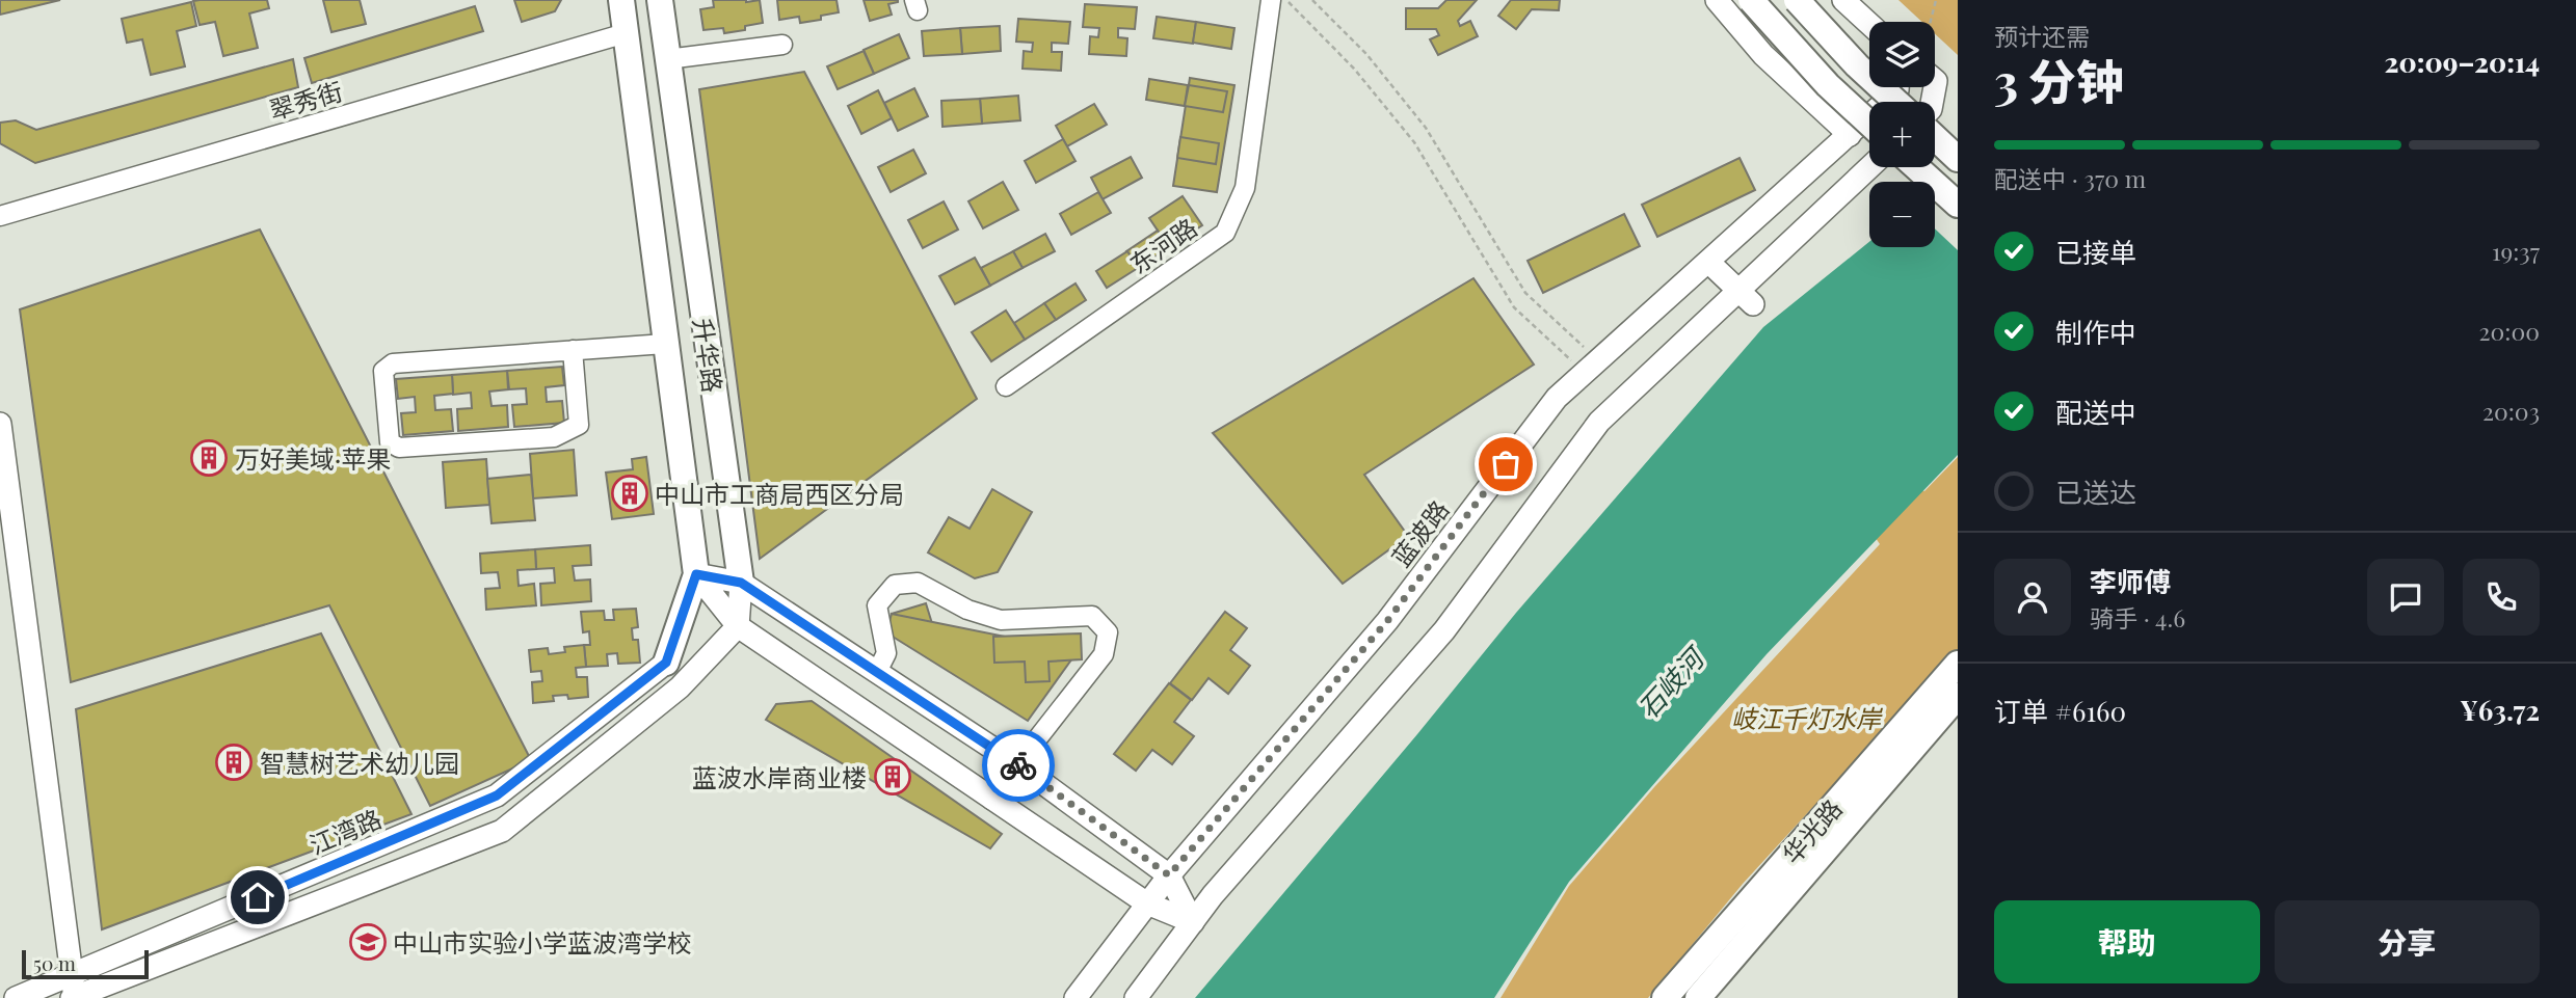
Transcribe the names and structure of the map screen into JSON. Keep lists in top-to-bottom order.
{
  "streets": {
    "main road": ["升华路", "华光路"],
    "street": [
      "翠秀街",
      "东河路",
      "蓝波路",
      "江湾路"
    ]
  },
  "crossings": [
    ["翠秀街", "升华路"],
    ["升华路", "江湾路"]
  ],
  "water": ["石岐河"],
  "parks": ["岐江千灯水岸"],
  "places": {
    "building": [
      "万好美域·苹果",
      "中山市工商局西区分局",
      "智慧树艺术幼儿园",
      "蓝波水岸商业楼"
    ],
    "school or university": ["中山市实验小学蓝波湾学校"]
  },
  "scale_bar": "50 m",
  "page": {
    "heading": ["3 分钟", "预计还需", "20:09–20:14"],
    "panel": [
      "李师傅",
      "骑手 · 4.6",
      "订单 #6160",
      "¥63.72"
    ],
    "map_buttons": ["+", "−"],
    "bar": "配送中 · 370 m",
    "list": [
      ["已接单", "19:37"],
      ["制作中", "20:00"],
      ["配送中", "20:03"],
      "已送达"
    ],
    "buttons": ["帮助", "分享"],
    "scale": "50 m"
  }
}
